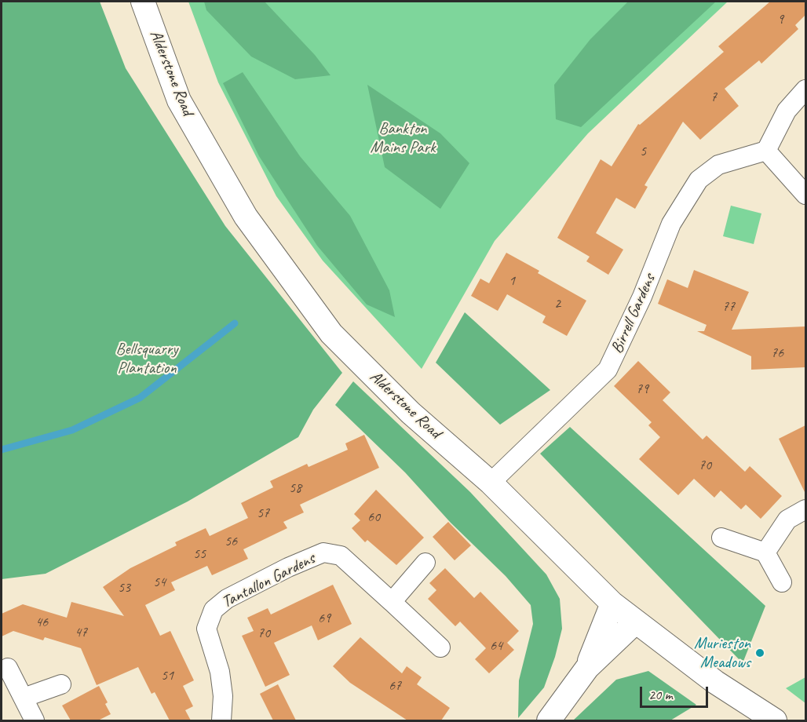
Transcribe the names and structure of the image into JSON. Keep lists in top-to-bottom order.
{
  "streets": {
    "street": ["Alderstone Road", "Birrell Gardens", "Tantallon Gardens"]
  },
  "crossings": [
    ["Alderstone Road", "Birrell Gardens"]
  ],
  "parks": ["Bankton Mains Park", "Bellsquarry Plantation"],
  "places": ["Murieston Meadows"],
  "house_numbers": [
    "9",
    "7",
    "5",
    "1",
    "2",
    "77",
    "76",
    "79",
    "70",
    "58",
    "57",
    "60",
    "56",
    "55",
    "54",
    "53",
    "69",
    "46",
    "47",
    "70",
    "64",
    "51",
    "67"
  ],
  "scale_bar": "20 m"
}
